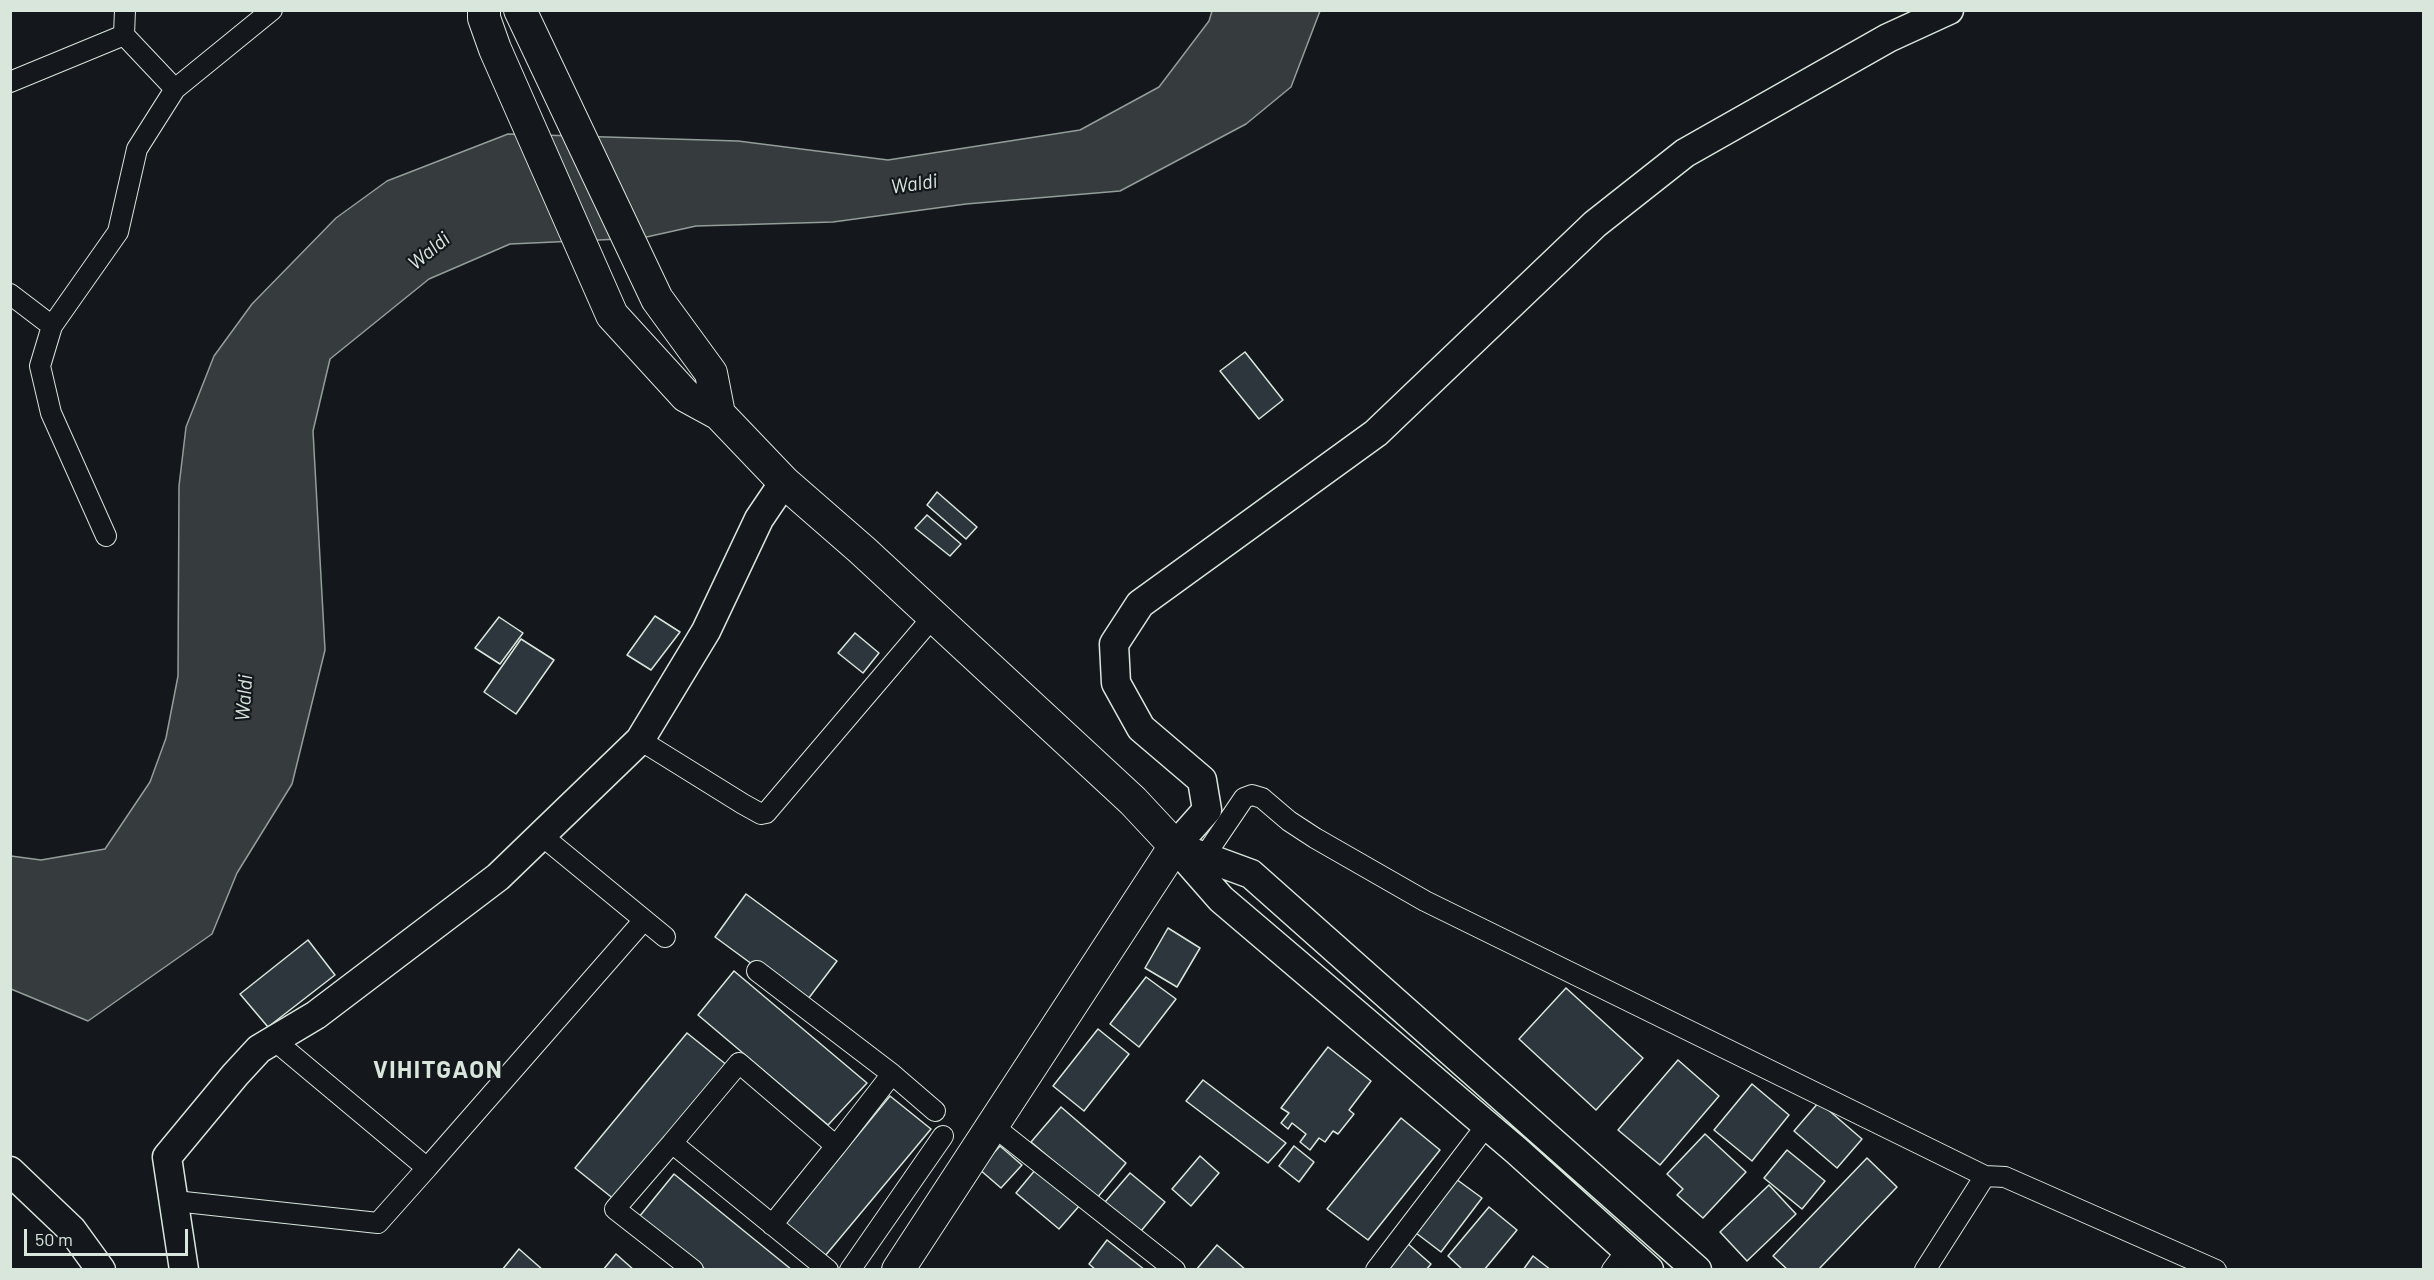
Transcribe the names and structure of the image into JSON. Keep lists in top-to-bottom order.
{
  "districts": ["VIHITGAON"],
  "water": ["Waldi"],
  "scale_bar": "50 m"
}
